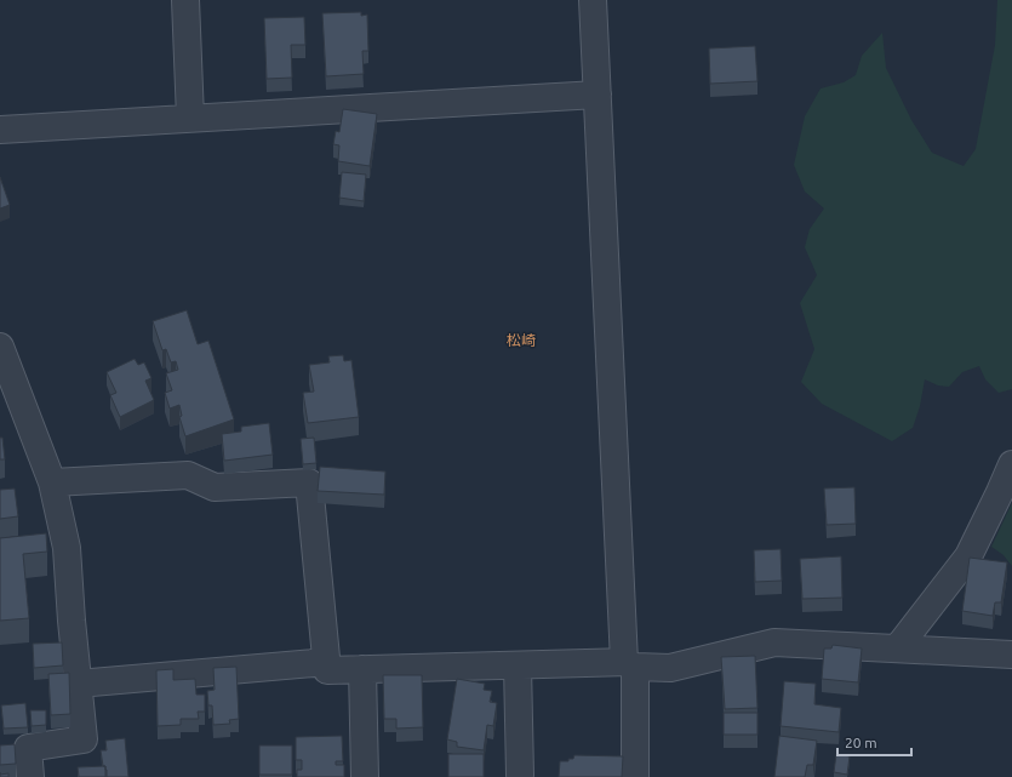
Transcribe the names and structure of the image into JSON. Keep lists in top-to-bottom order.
{
  "districts": ["松崎"],
  "scale_bar": "20 m"
}
